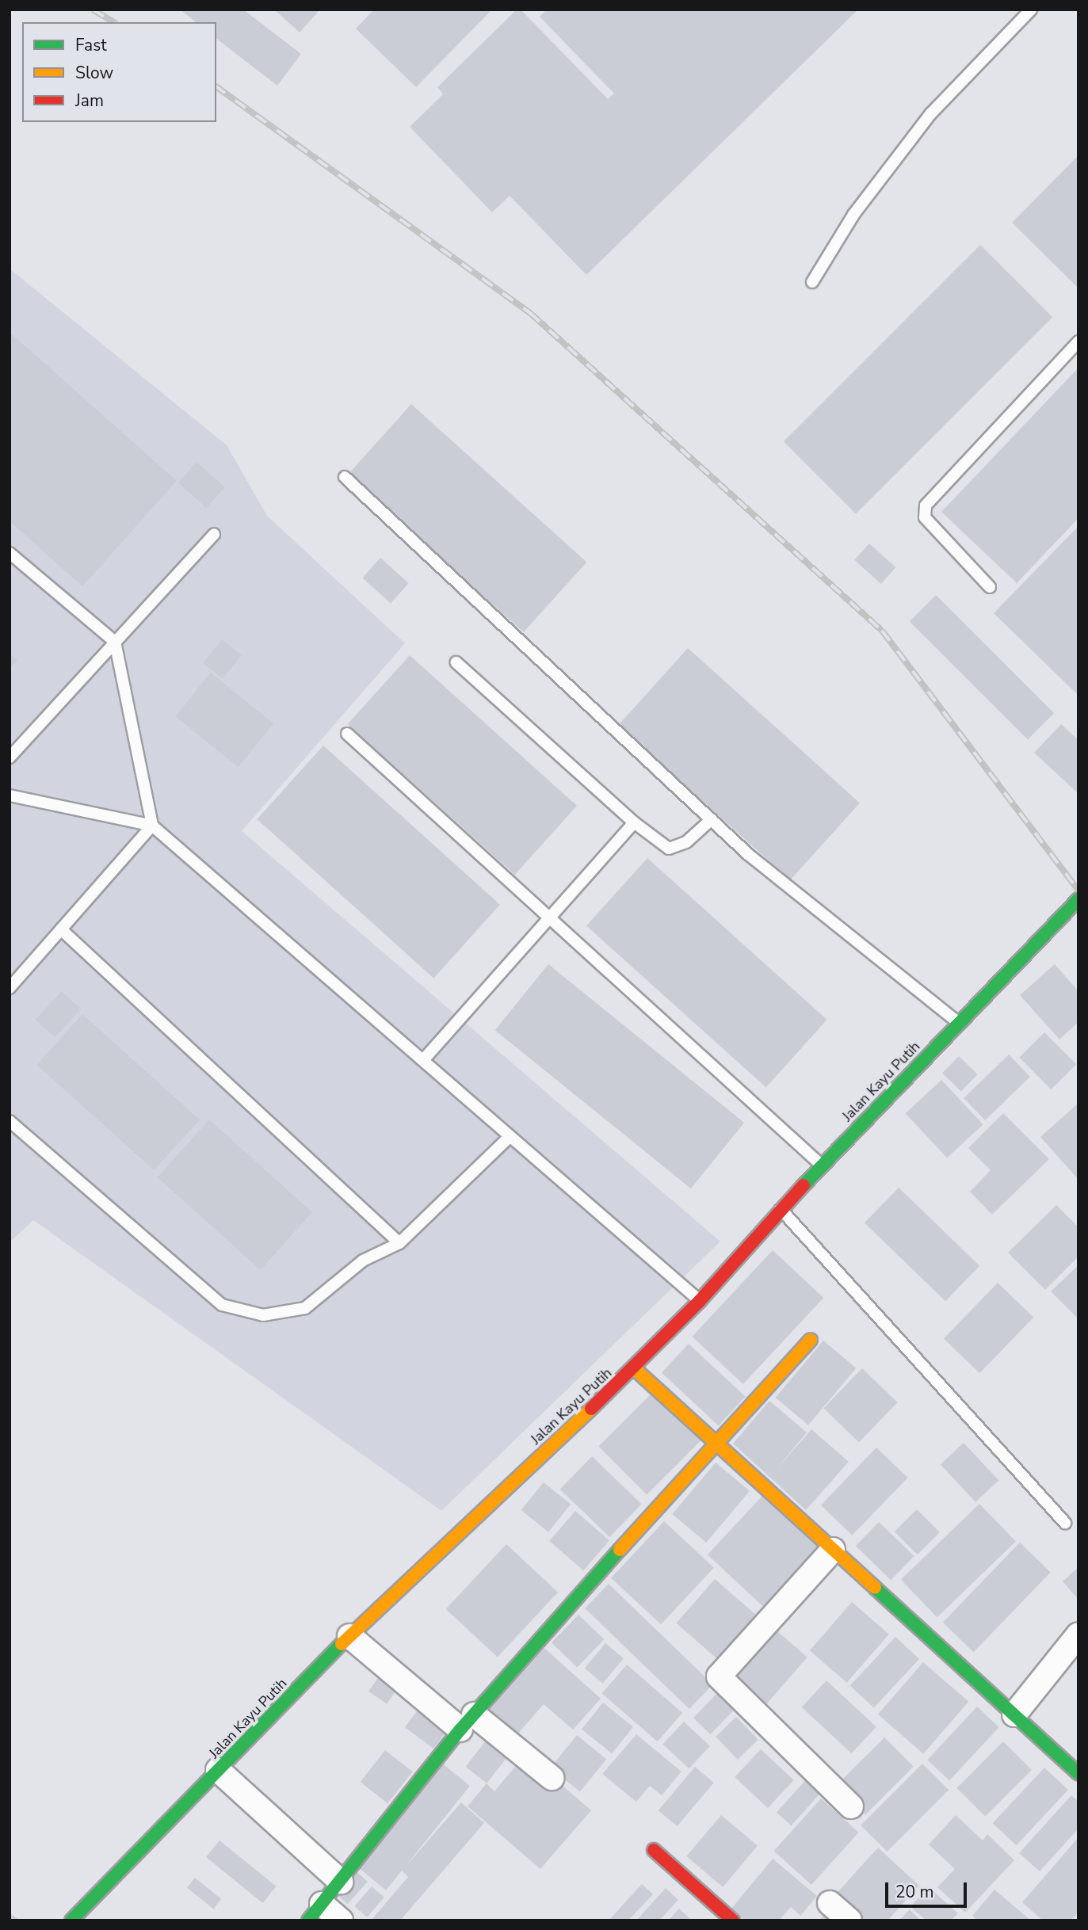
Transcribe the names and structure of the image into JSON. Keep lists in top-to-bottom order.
{
  "streets": {
    "street": ["Jalan Kayu Putih"]
  },
  "legend": ["Fast", "Slow", "Jam"],
  "scale_bar": "20 m"
}
